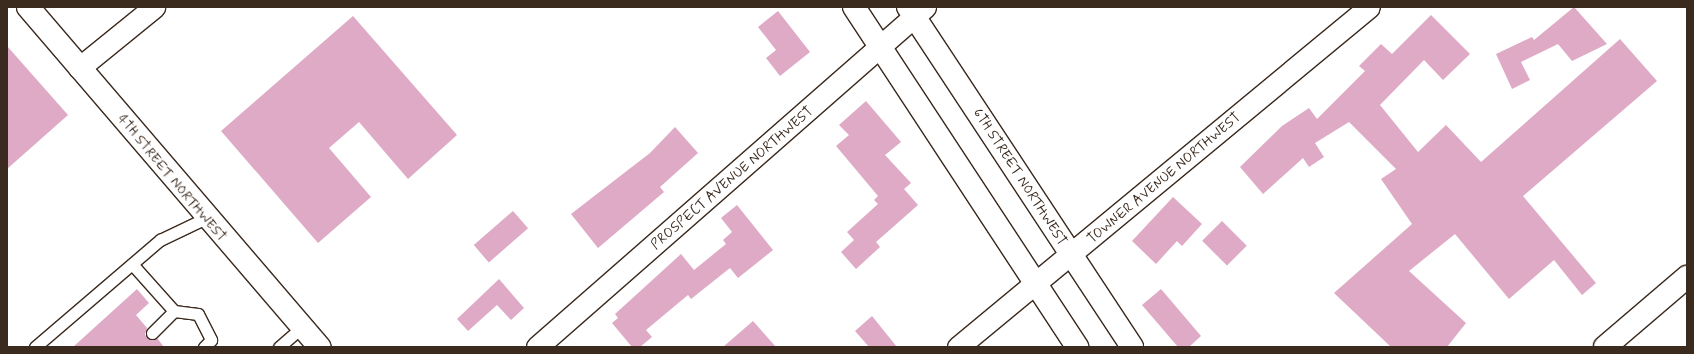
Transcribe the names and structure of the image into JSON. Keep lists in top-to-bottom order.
{
  "streets": {
    "main road": ["6TH STREET NORTHWEST", "4TH STREET NORTHWEST"],
    "street": ["PROSPECT AVENUE NORTHWEST", "TOWNER AVENUE NORTHWEST"]
  },
  "crossings": [
    ["6TH STREET NORTHWEST", "PROSPECT AVENUE NORTHWEST"],
    ["6TH STREET NORTHWEST", "TOWNER AVENUE NORTHWEST"]
  ]
}
